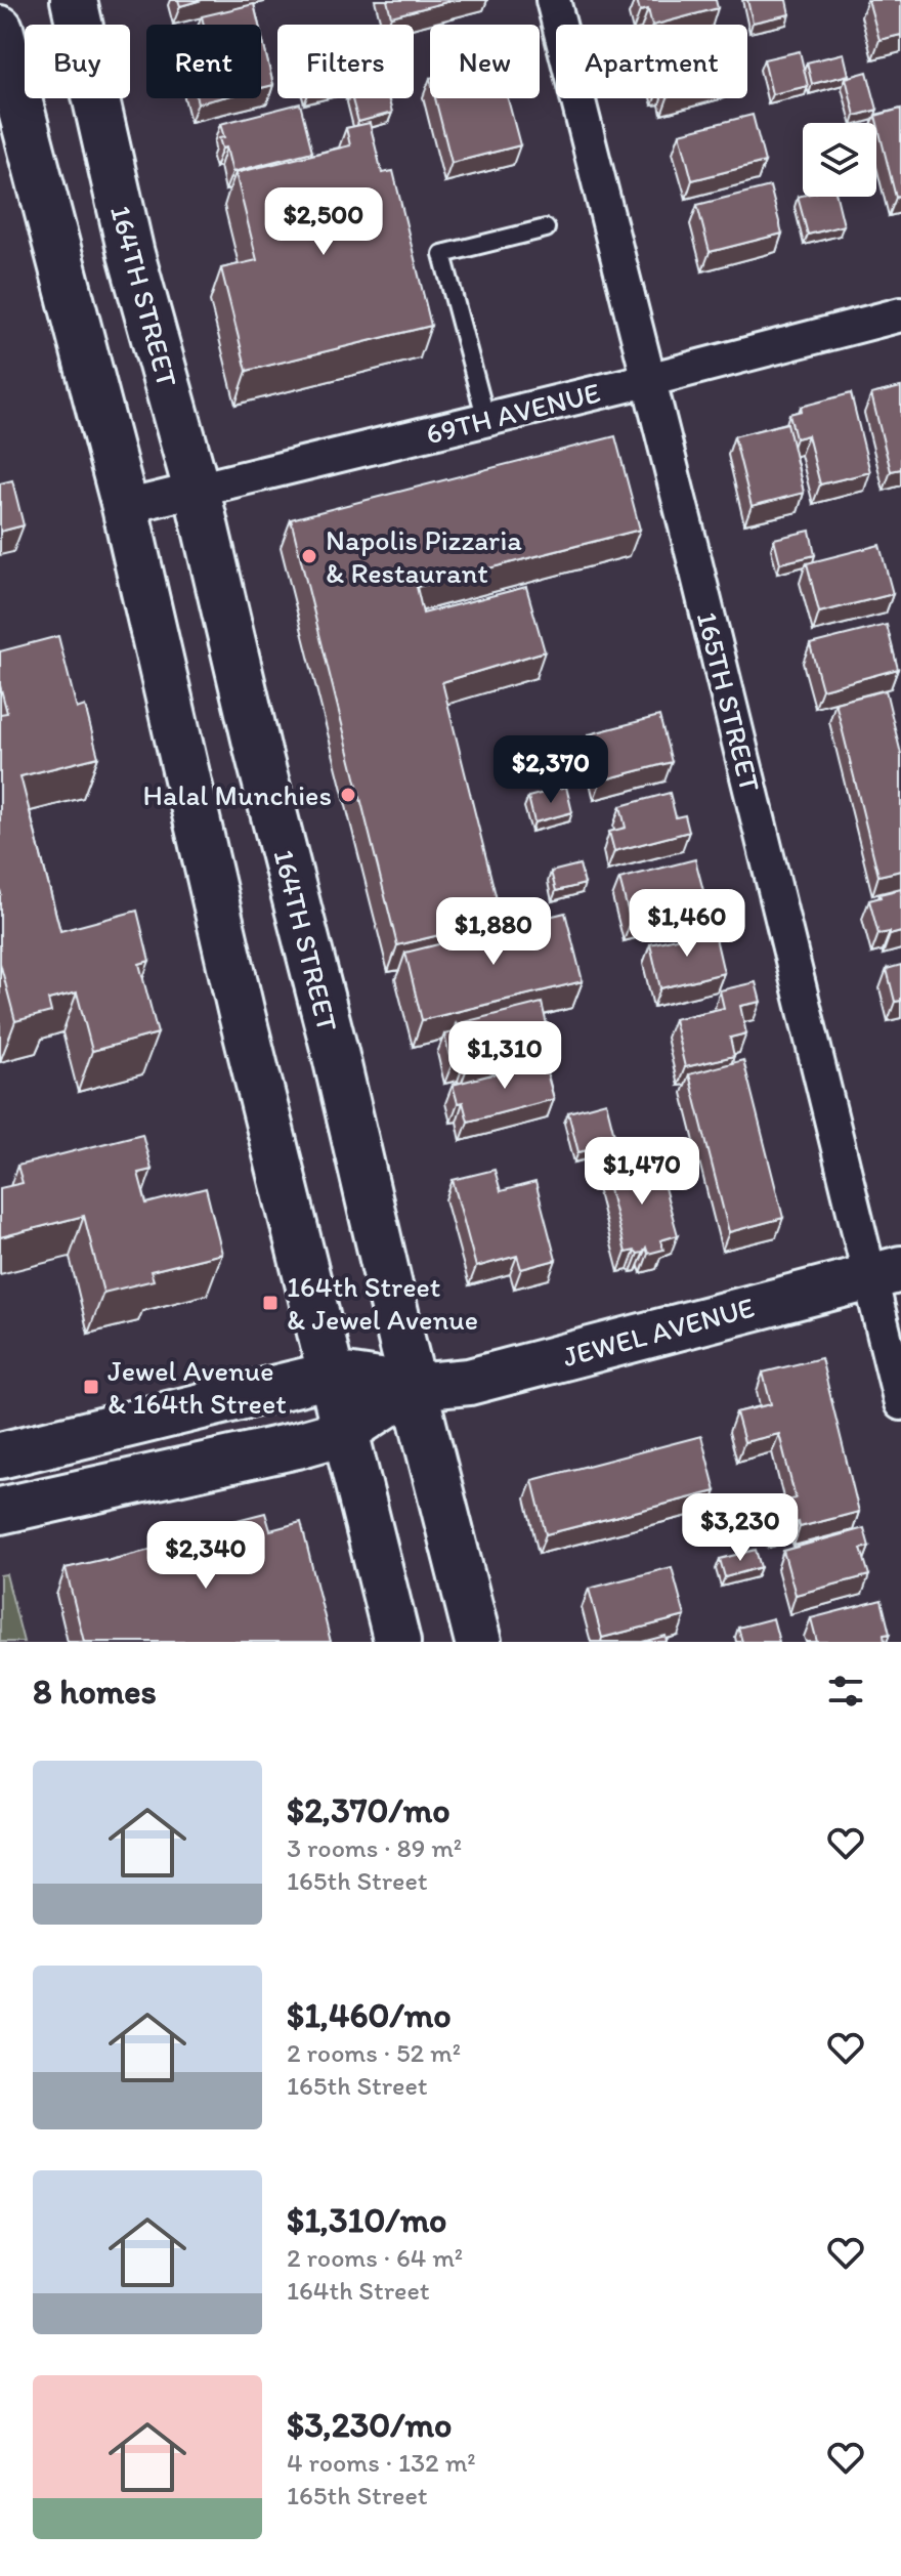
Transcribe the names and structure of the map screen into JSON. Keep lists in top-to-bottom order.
{
  "streets": {
    "street": [
      "164TH STREET",
      "69TH AVENUE",
      "165TH STREET",
      "JEWEL AVENUE"
    ]
  },
  "crossings": [
    ["164TH STREET", "69TH AVENUE"],
    ["164TH STREET", "JEWEL AVENUE"],
    ["69TH AVENUE", "165TH STREET"],
    ["165TH STREET", "JEWEL AVENUE"]
  ],
  "places": {
    "other": ["Napolis Pizzaria & Restaurant", "Halal Munchies"],
    "transit": ["164th Street & Jewel Avenue", "Jewel Avenue & 164th Street"]
  },
  "page": {
    "chip": [
      "Buy",
      "Rent",
      "Filters",
      "New",
      "Apartment"
    ],
    "price": [
      "$2,500",
      "$2,370",
      "$1,460",
      "$1,880",
      "$1,310",
      "$1,470",
      "$3,230",
      "$2,340"
    ],
    "heading": "8 homes",
    "list": [
      {
        "name": "$2,370/mo",
        "note": "3 rooms · 89 m² · 165th Street"
      },
      {
        "name": "$1,460/mo",
        "note": "2 rooms · 52 m² · 165th Street"
      },
      {
        "name": "$1,310/mo",
        "note": "2 rooms · 64 m² · 164th Street"
      },
      {
        "name": "$3,230/mo",
        "note": "4 rooms · 132 m² · 165th Street"
      }
    ]
  }
}
